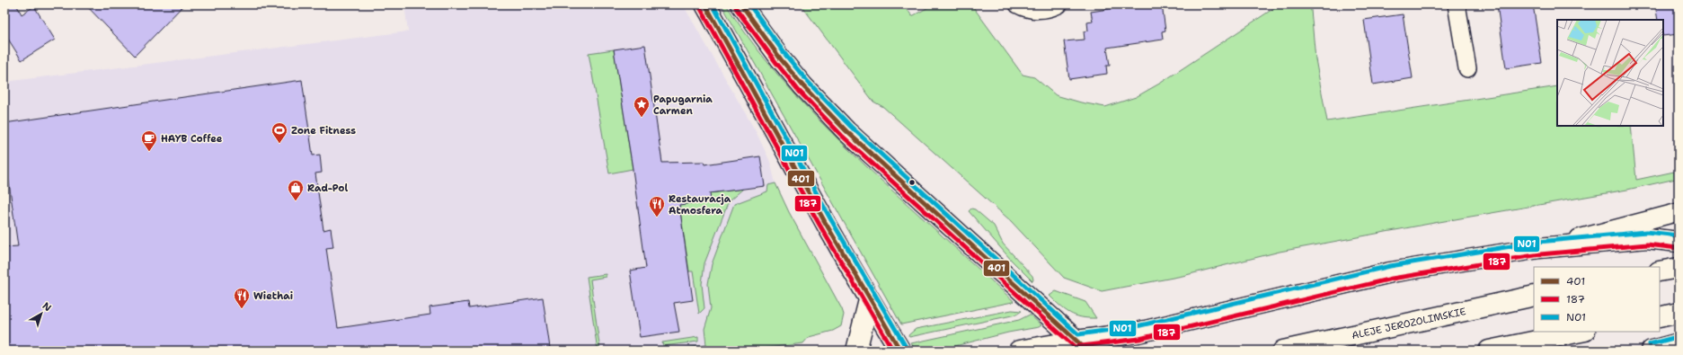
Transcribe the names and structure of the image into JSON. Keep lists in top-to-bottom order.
{
  "streets": {
    "main road": ["ALEJE JEROZOLIMSKIE"]
  },
  "places": {
    "place": ["Papugarnia Carmen"],
    "sports": ["Zone Fitness"],
    "cafe": ["HAYB Coffee"],
    "shop": ["Rad-Pol"],
    "restaurant": ["Restauracja Atmosfera", "Wiethai"]
  },
  "lines": ["transit line 401", "transit line N01", "transit line 187"],
  "legend": ["401", "187", "N01"],
  "north": "top right"
}
